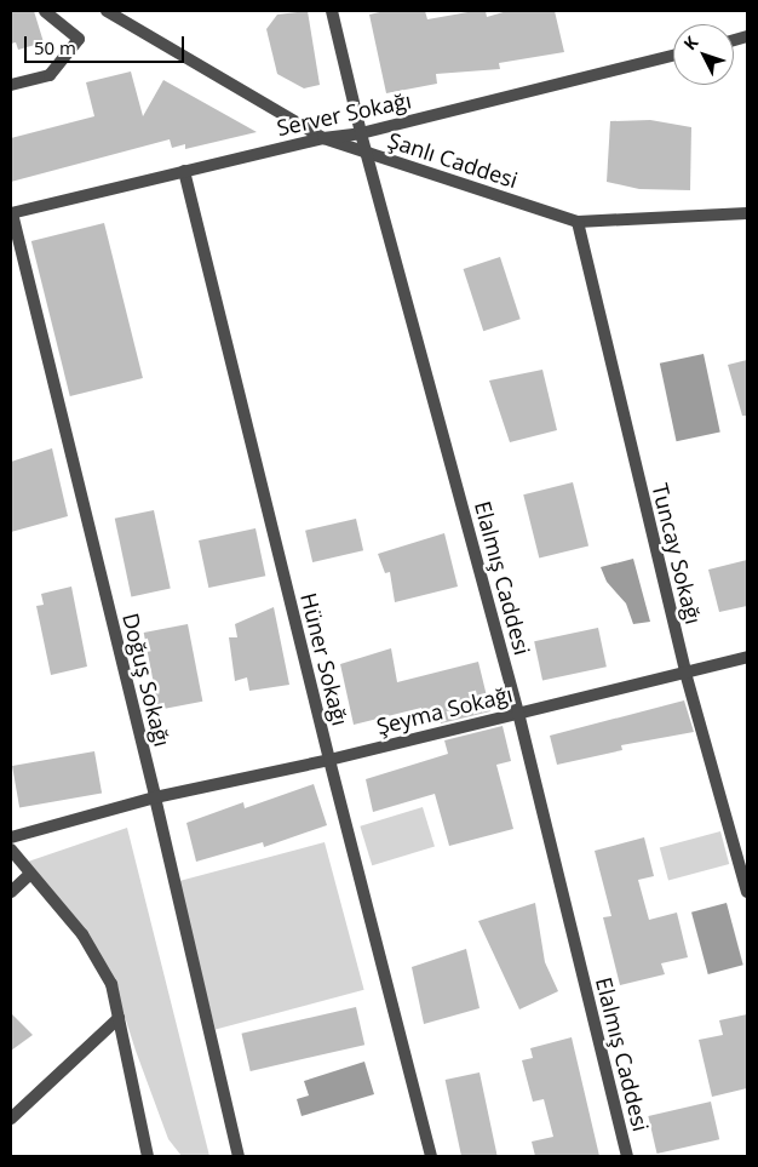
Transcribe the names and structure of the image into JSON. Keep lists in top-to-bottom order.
{
  "streets": {
    "street": [
      "Server Sokağı",
      "Şanlı Caddesi",
      "Tuncay Sokağı",
      "Elalmış Caddesi",
      "Hüner Sokağı",
      "Doğuş Sokağı",
      "Şeyma Sokağı"
    ]
  },
  "crossings": [
    ["Server Sokağı", "Şanlı Caddesi"],
    ["Server Sokağı", "Elalmış Caddesi"],
    ["Server Sokağı", "Hüner Sokağı"],
    ["Server Sokağı", "Doğuş Sokağı"],
    ["Şanlı Caddesi", "Tuncay Sokağı"],
    ["Şanlı Caddesi", "Elalmış Caddesi"],
    ["Tuncay Sokağı", "Şeyma Sokağı"],
    ["Elalmış Caddesi", "Şeyma Sokağı"],
    ["Hüner Sokağı", "Şeyma Sokağı"],
    ["Doğuş Sokağı", "Şeyma Sokağı"]
  ],
  "scale_bar": "50 m",
  "north": "top left"
}
